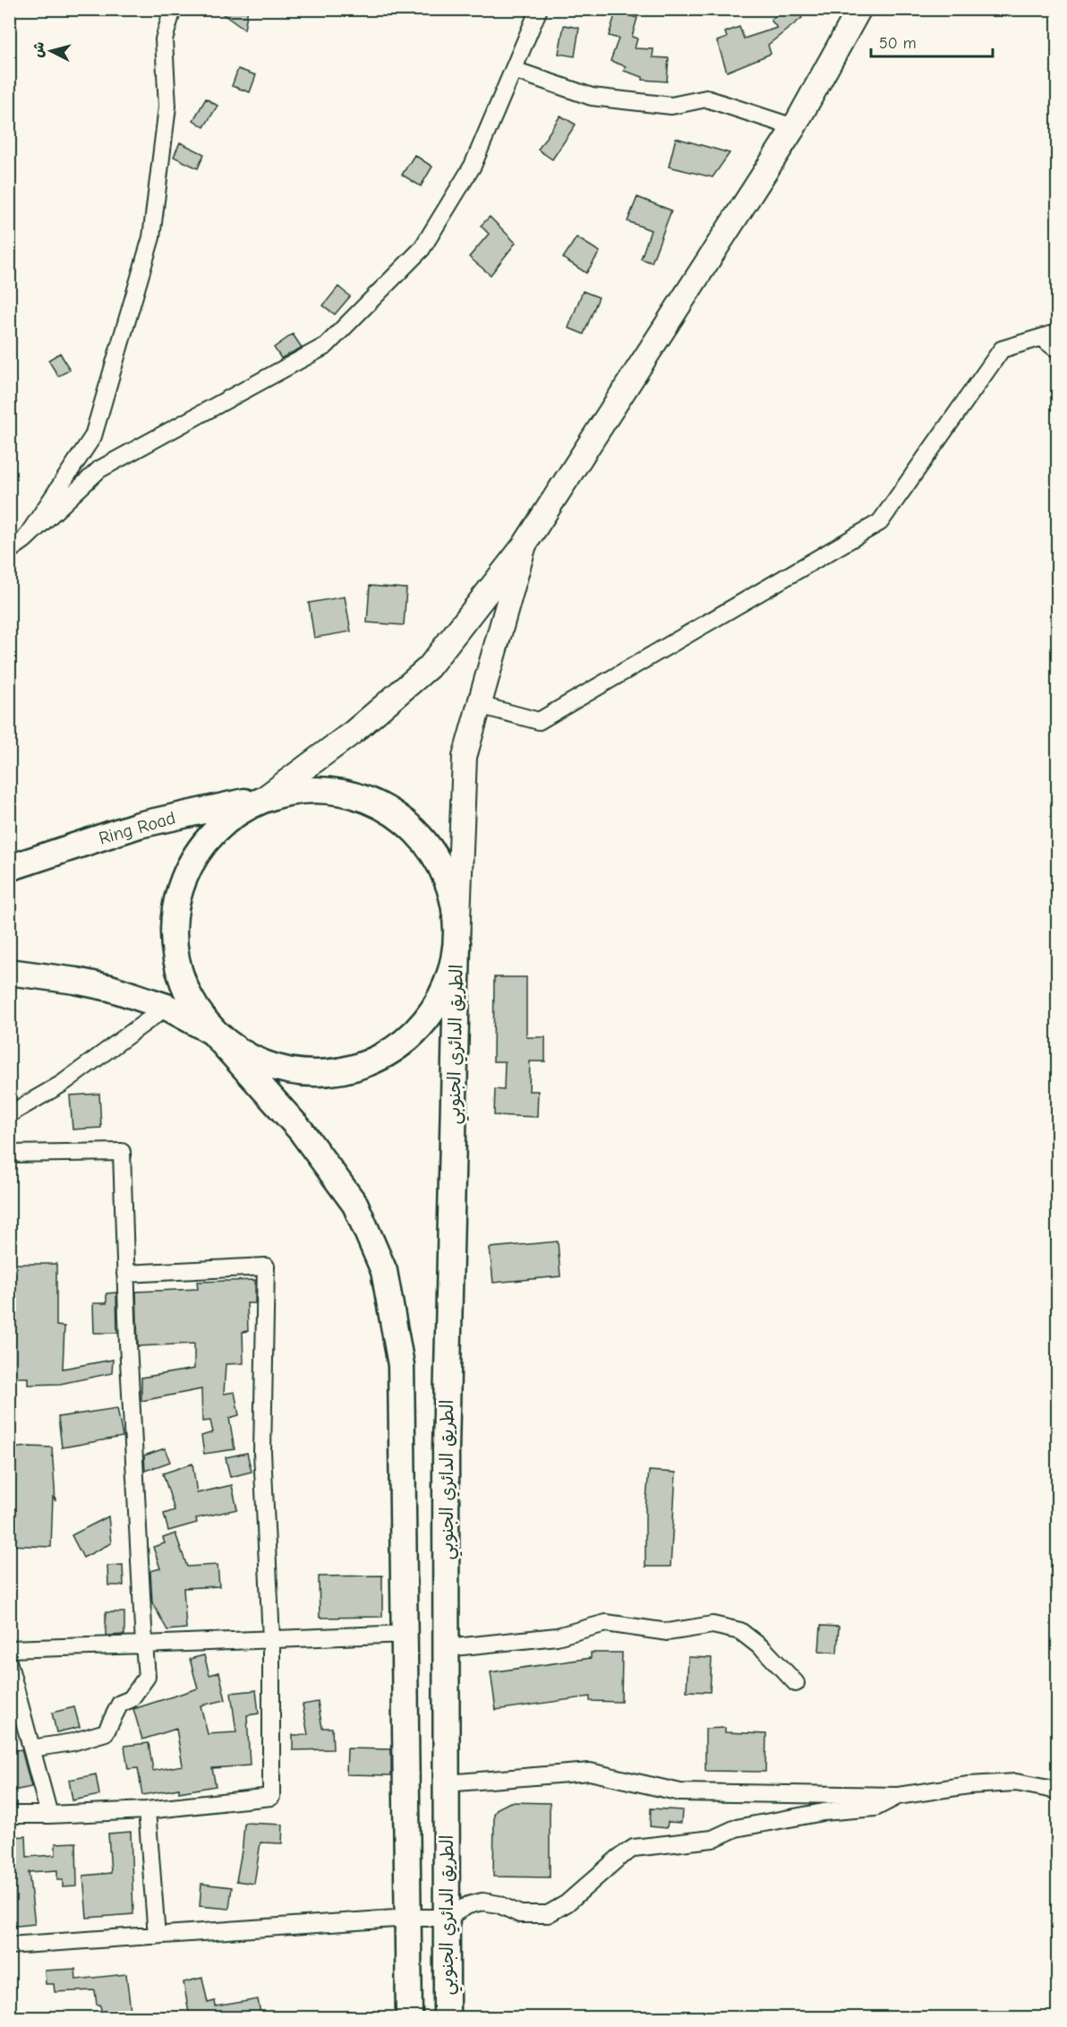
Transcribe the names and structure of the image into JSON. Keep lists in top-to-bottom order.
{
  "streets": {
    "main road": ["Ring Road", "الطريق الدائري الجنوبي"]
  },
  "crossings": [
    ["Ring Road", "الطريق الدائري الجنوبي"]
  ],
  "scale_bar": "50 m",
  "north": "left"
}
